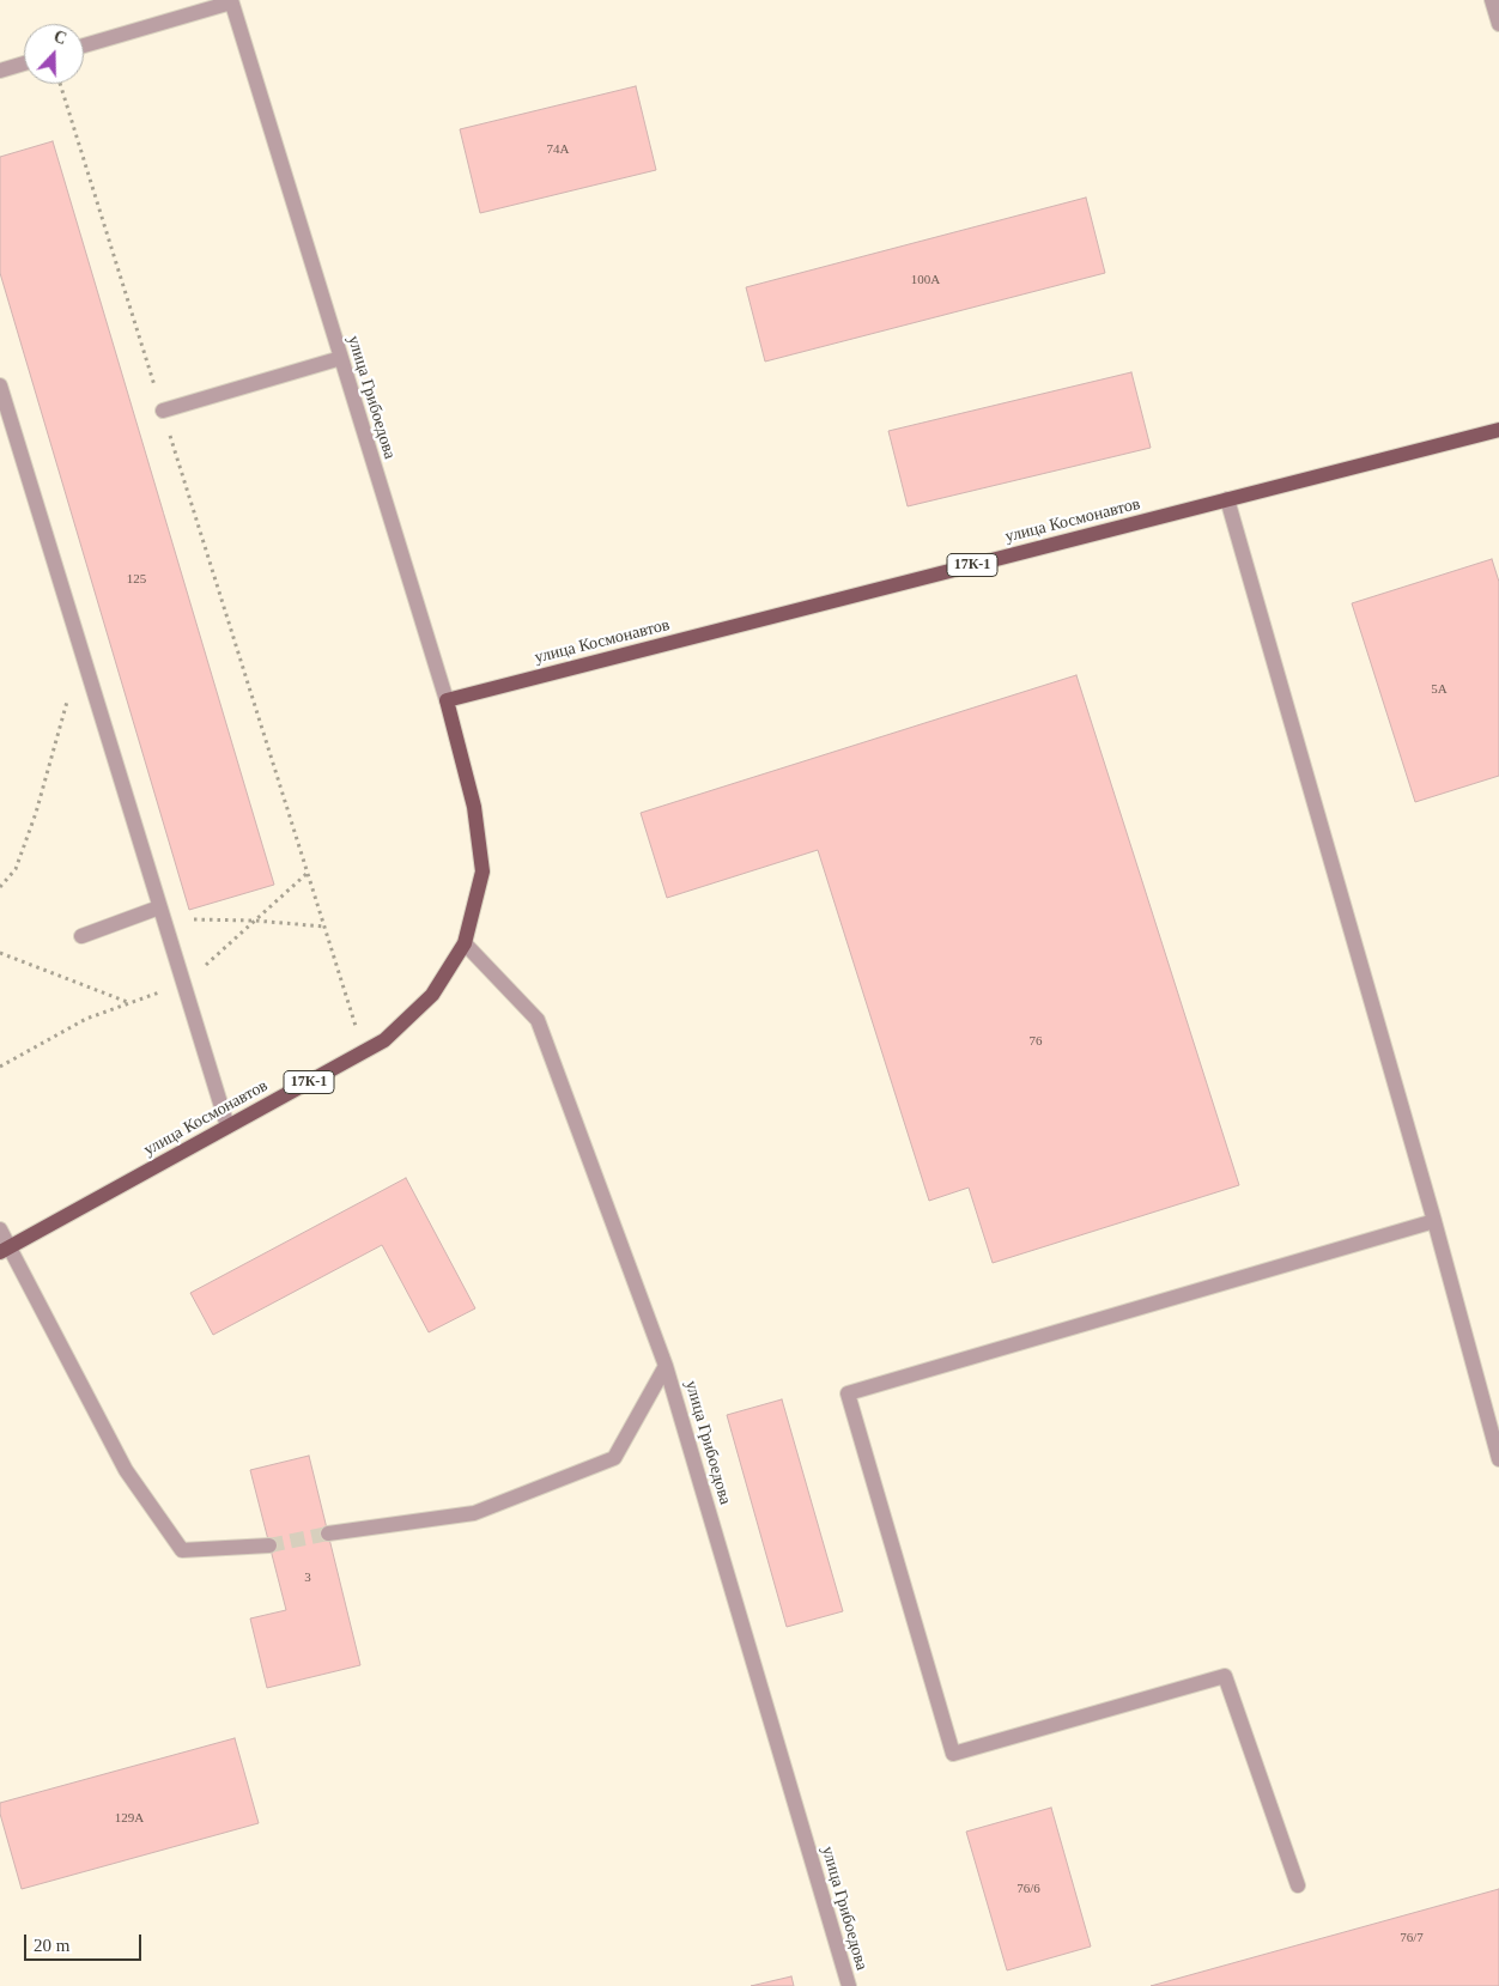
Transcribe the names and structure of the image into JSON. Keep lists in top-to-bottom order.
{
  "streets": {
    "main road": ["улица Грибоедова", "улица Космонавтов", "17К-1"]
  },
  "crossings": [
    ["улица Грибоедова", "улица Космонавтов"]
  ],
  "house_numbers": [
    "74А",
    "100А",
    "125",
    "5А",
    "76",
    "3",
    "129А",
    "76/6",
    "76/7"
  ],
  "scale_bar": "20 m",
  "north": "top"
}
